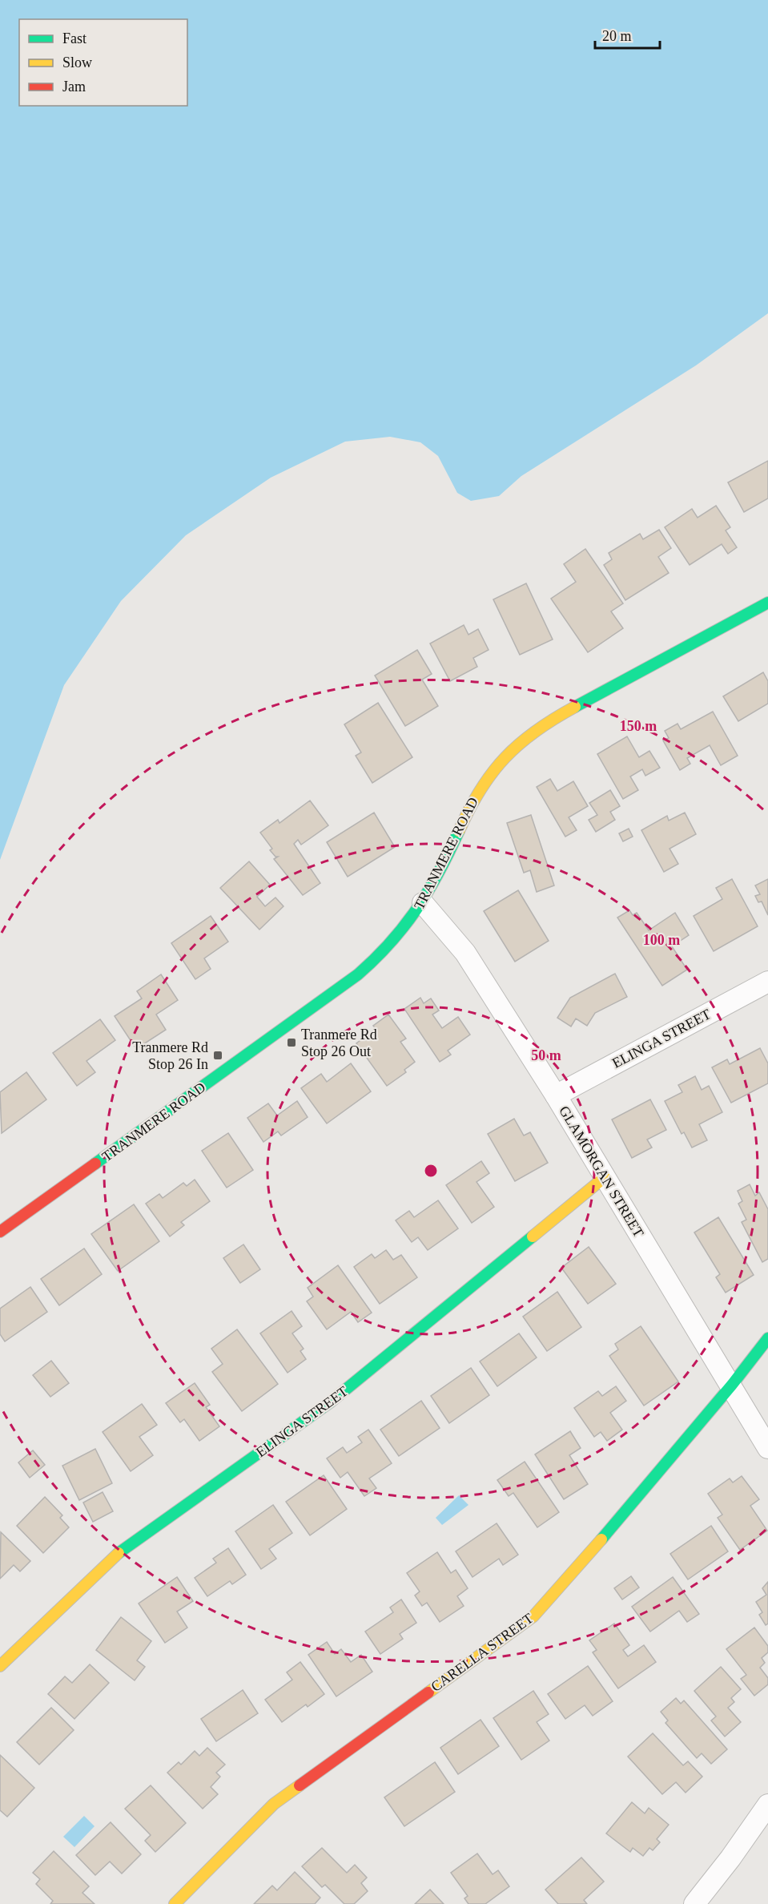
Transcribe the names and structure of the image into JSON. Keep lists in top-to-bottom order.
{
  "streets": {
    "street": [
      "TRANMERE ROAD",
      "ELINGA STREET",
      "GLAMORGAN STREET",
      "CARELLA STREET"
    ]
  },
  "crossings": [
    ["TRANMERE ROAD", "GLAMORGAN STREET"],
    ["ELINGA STREET", "GLAMORGAN STREET"],
    ["GLAMORGAN STREET", "CARELLA STREET"]
  ],
  "places": {
    "transit": ["Tranmere Rd Stop 26 Out", "Tranmere Rd Stop 26 In"]
  },
  "legend": ["Fast", "Slow", "Jam"],
  "scale_bar": "20 m",
  "rings": ["150 m", "100 m", "50 m"]
}
